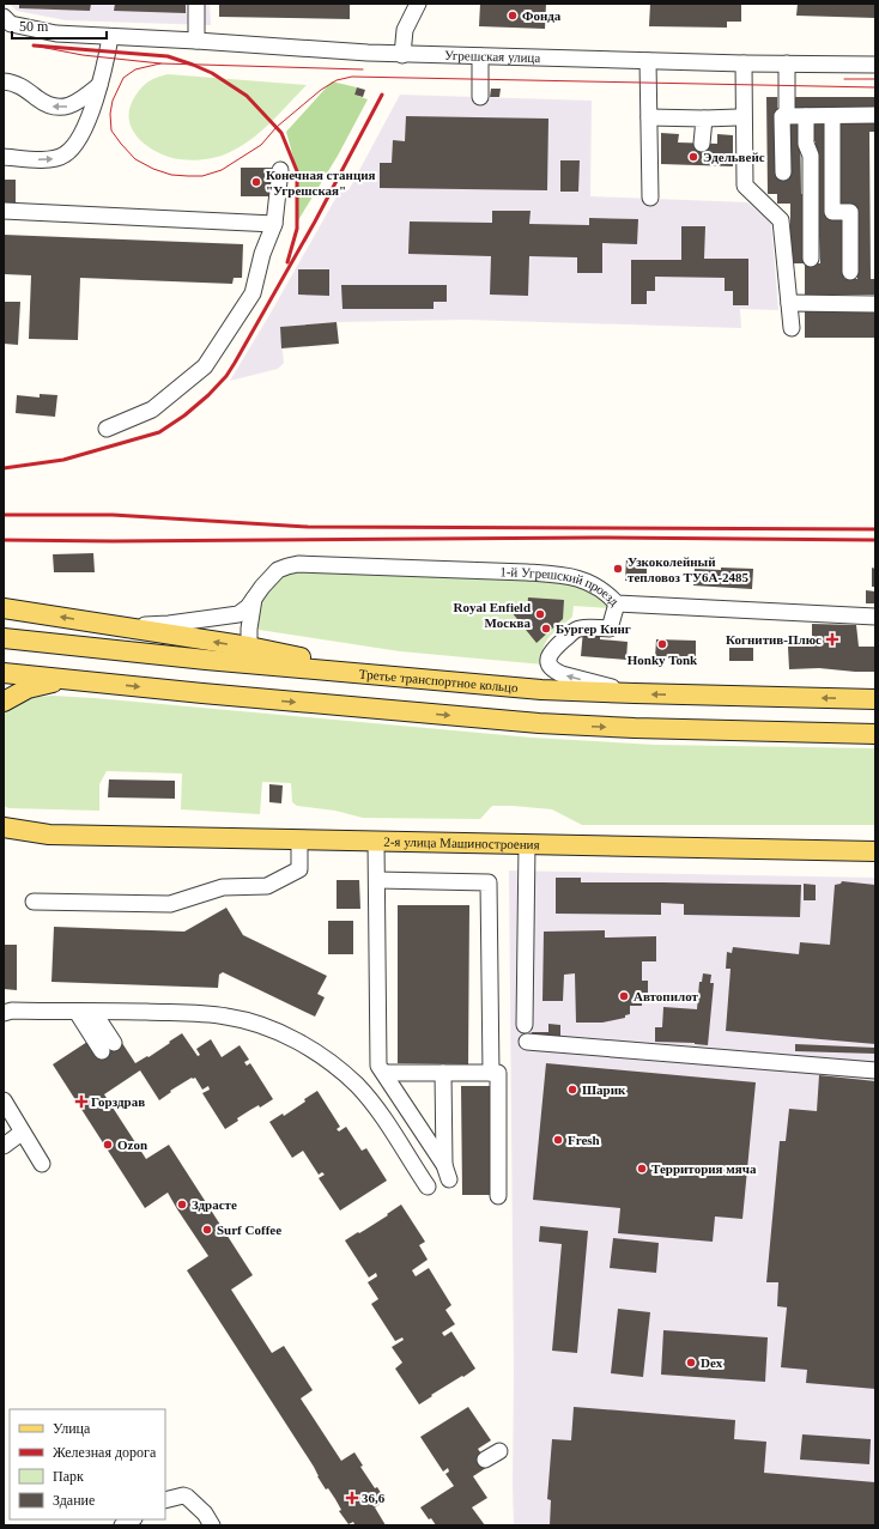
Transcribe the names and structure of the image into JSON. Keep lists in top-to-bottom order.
{
  "streets": {
    "main road": ["Третье транспортное кольцо", "2-я улица Машиностроения"],
    "street": ["Угрешская улица", "1-й Угрешский проезд"]
  },
  "places": {
    "other": [
      "Фонда",
      "Эдельвейс",
      "Конечная станция \"Угрешская\"",
      "Узкоколейный тепловоз ТУ6А-2485",
      "Royal Enfield Москва",
      "Бургер Кинг",
      "Honky Tonk",
      "Автопилот",
      "Шарик",
      "Fresh",
      "Ozon",
      "Территория мяча",
      "Здрасте",
      "Surf Coffee",
      "Dex"
    ],
    "health": ["Когнитив-Плюс", "Горздрав", "36,6"]
  },
  "legend": [
    "Улица",
    "Железная дорога",
    "Парк",
    "Здание"
  ],
  "scale_bar": "50 m"
}
